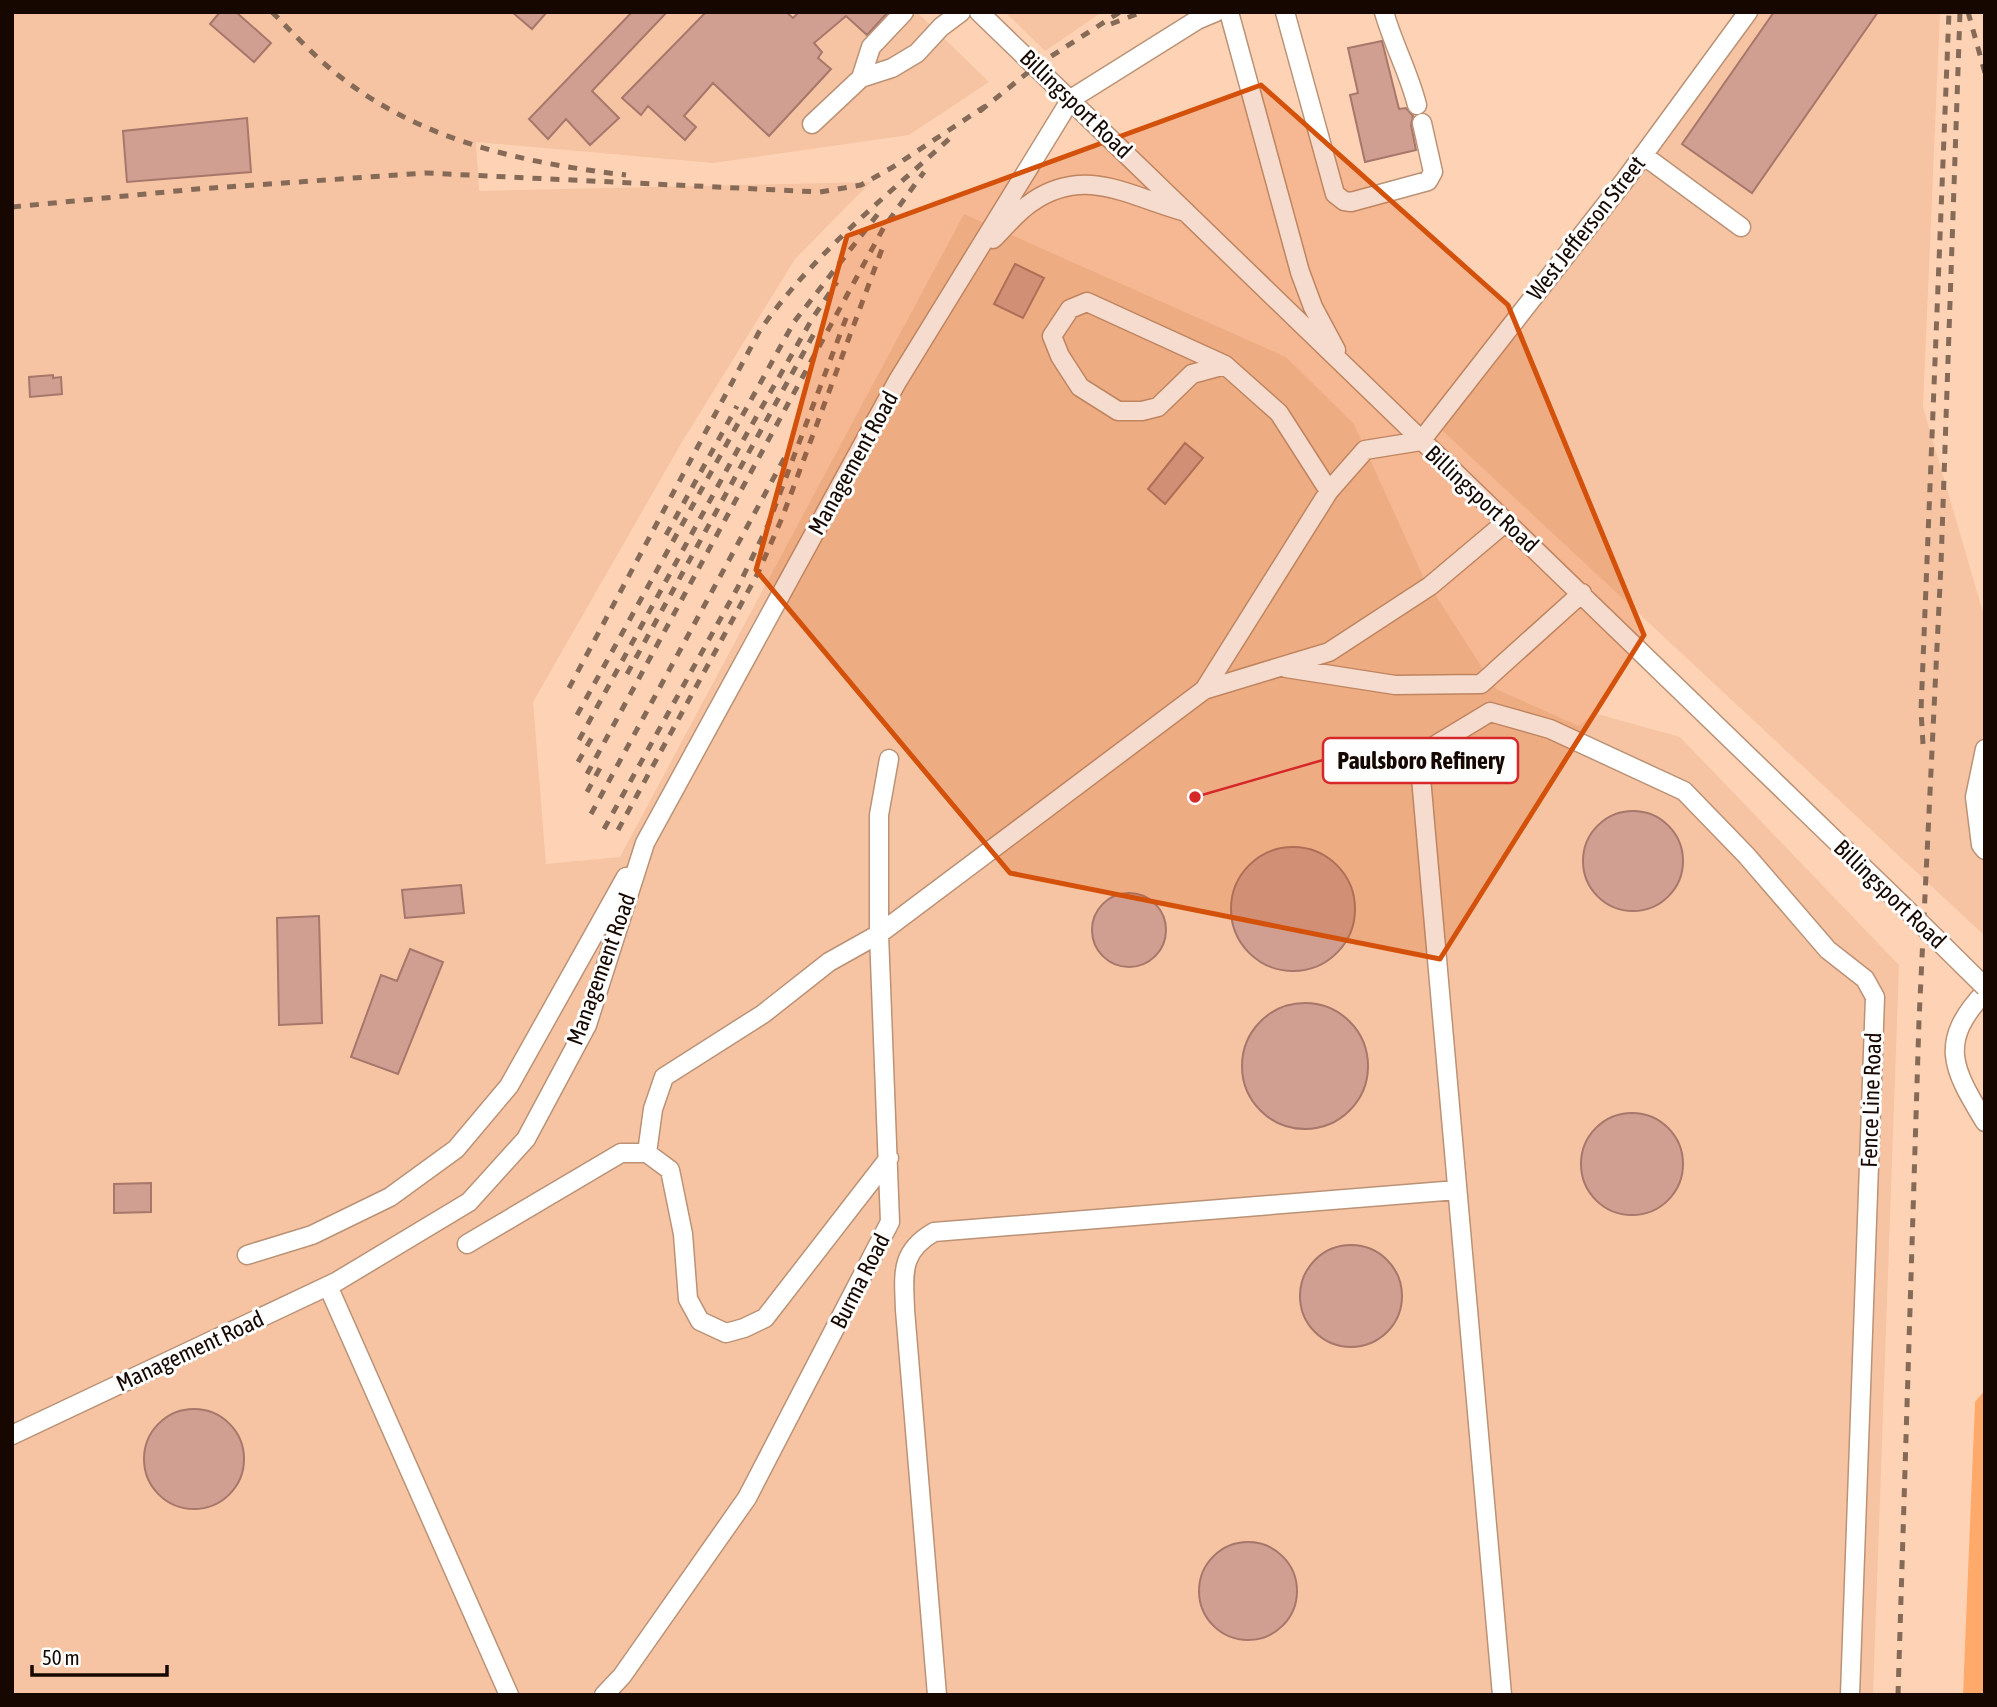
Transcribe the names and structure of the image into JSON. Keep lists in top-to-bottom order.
{
  "streets": {
    "street": [
      "Billingsport Road",
      "West Jefferson Street",
      "Management Road",
      "Fence Line Road",
      "Burma Road"
    ]
  },
  "crossings": [
    ["Billingsport Road", "West Jefferson Street"]
  ],
  "places": ["Paulsboro Refinery"],
  "scale_bar": "50 m"
}
